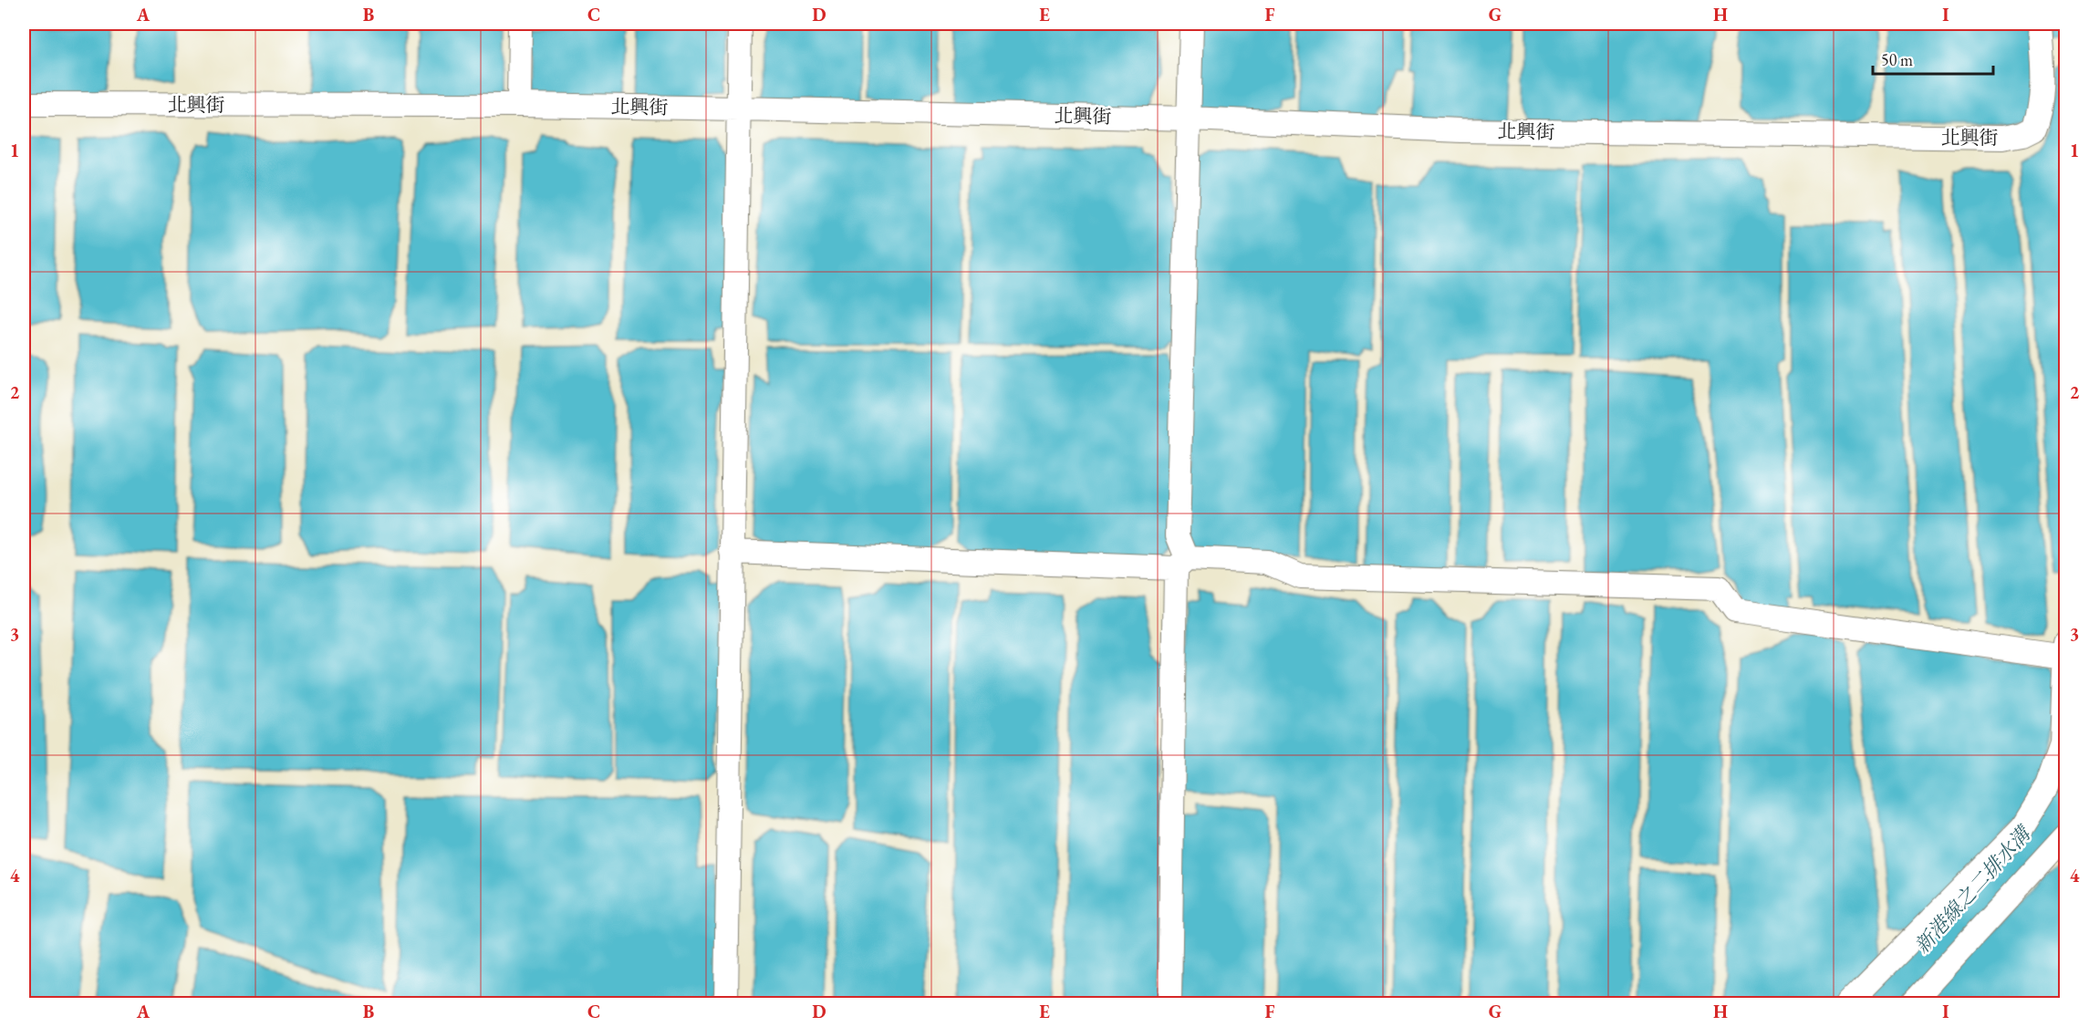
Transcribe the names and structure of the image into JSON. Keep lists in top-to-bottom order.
{
  "streets": {
    "street": ["北興街"]
  },
  "water": ["新港線之二排水溝"],
  "scale_bar": "50 m",
  "grid": {
    "columns": [
      "A",
      "B",
      "C",
      "D",
      "E",
      "F",
      "G",
      "H",
      "I"
    ],
    "rows": [
      "1",
      "2",
      "3",
      "4"
    ]
  }
}
